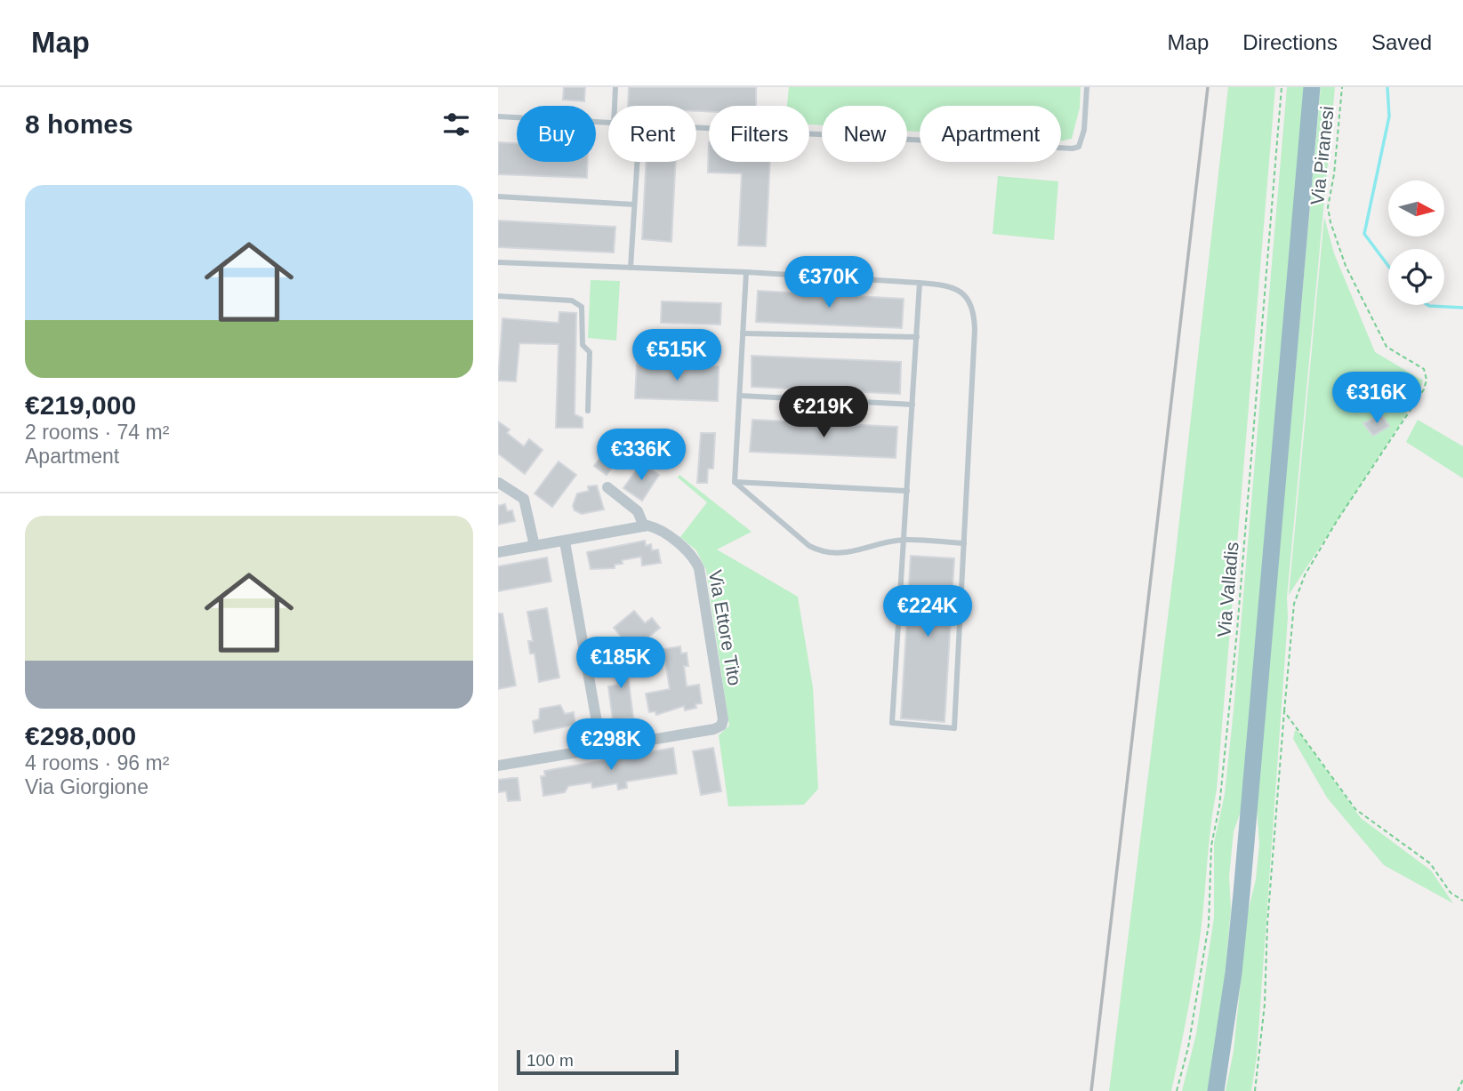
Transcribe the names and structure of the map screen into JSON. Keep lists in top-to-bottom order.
{
  "streets": {
    "street": ["Via Ettore Tito"],
    "path": ["Via Piranesi", "Via Valladis"]
  },
  "scale_bar": "100 m",
  "north": "right",
  "page": {
    "header": "Map",
    "nav": ["Map", "Directions", "Saved"],
    "heading": "8 homes",
    "chip": [
      "Buy",
      "Rent",
      "Filters",
      "New",
      "Apartment"
    ],
    "list": [
      {
        "name": "€219,000",
        "note": "2 rooms · 74 m² · Apartment"
      },
      {
        "name": "€298,000",
        "note": "4 rooms · 96 m² · Via Giorgione"
      }
    ],
    "price": [
      "€370K",
      "€515K",
      "€316K",
      "€219K",
      "€336K",
      "€224K",
      "€185K",
      "€298K"
    ],
    "scale": "100 m"
  }
}
